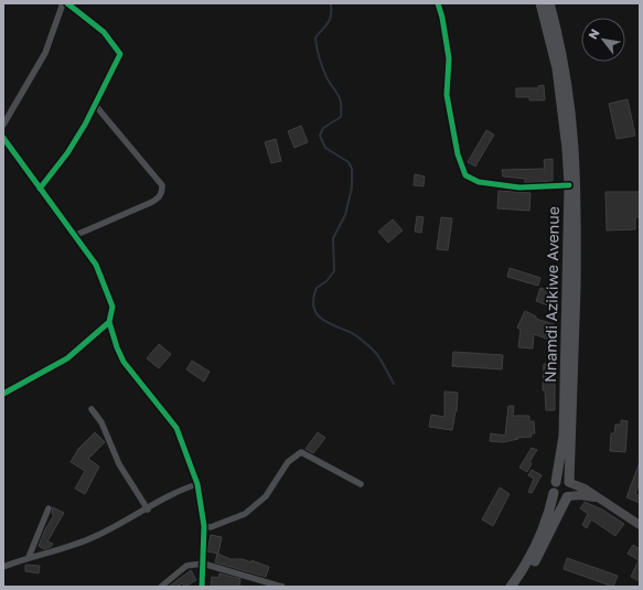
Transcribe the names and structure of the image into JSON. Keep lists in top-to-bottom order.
{
  "streets": {
    "main road": ["Nnamdi Azikiwe Avenue"]
  },
  "north": "top left"
}
